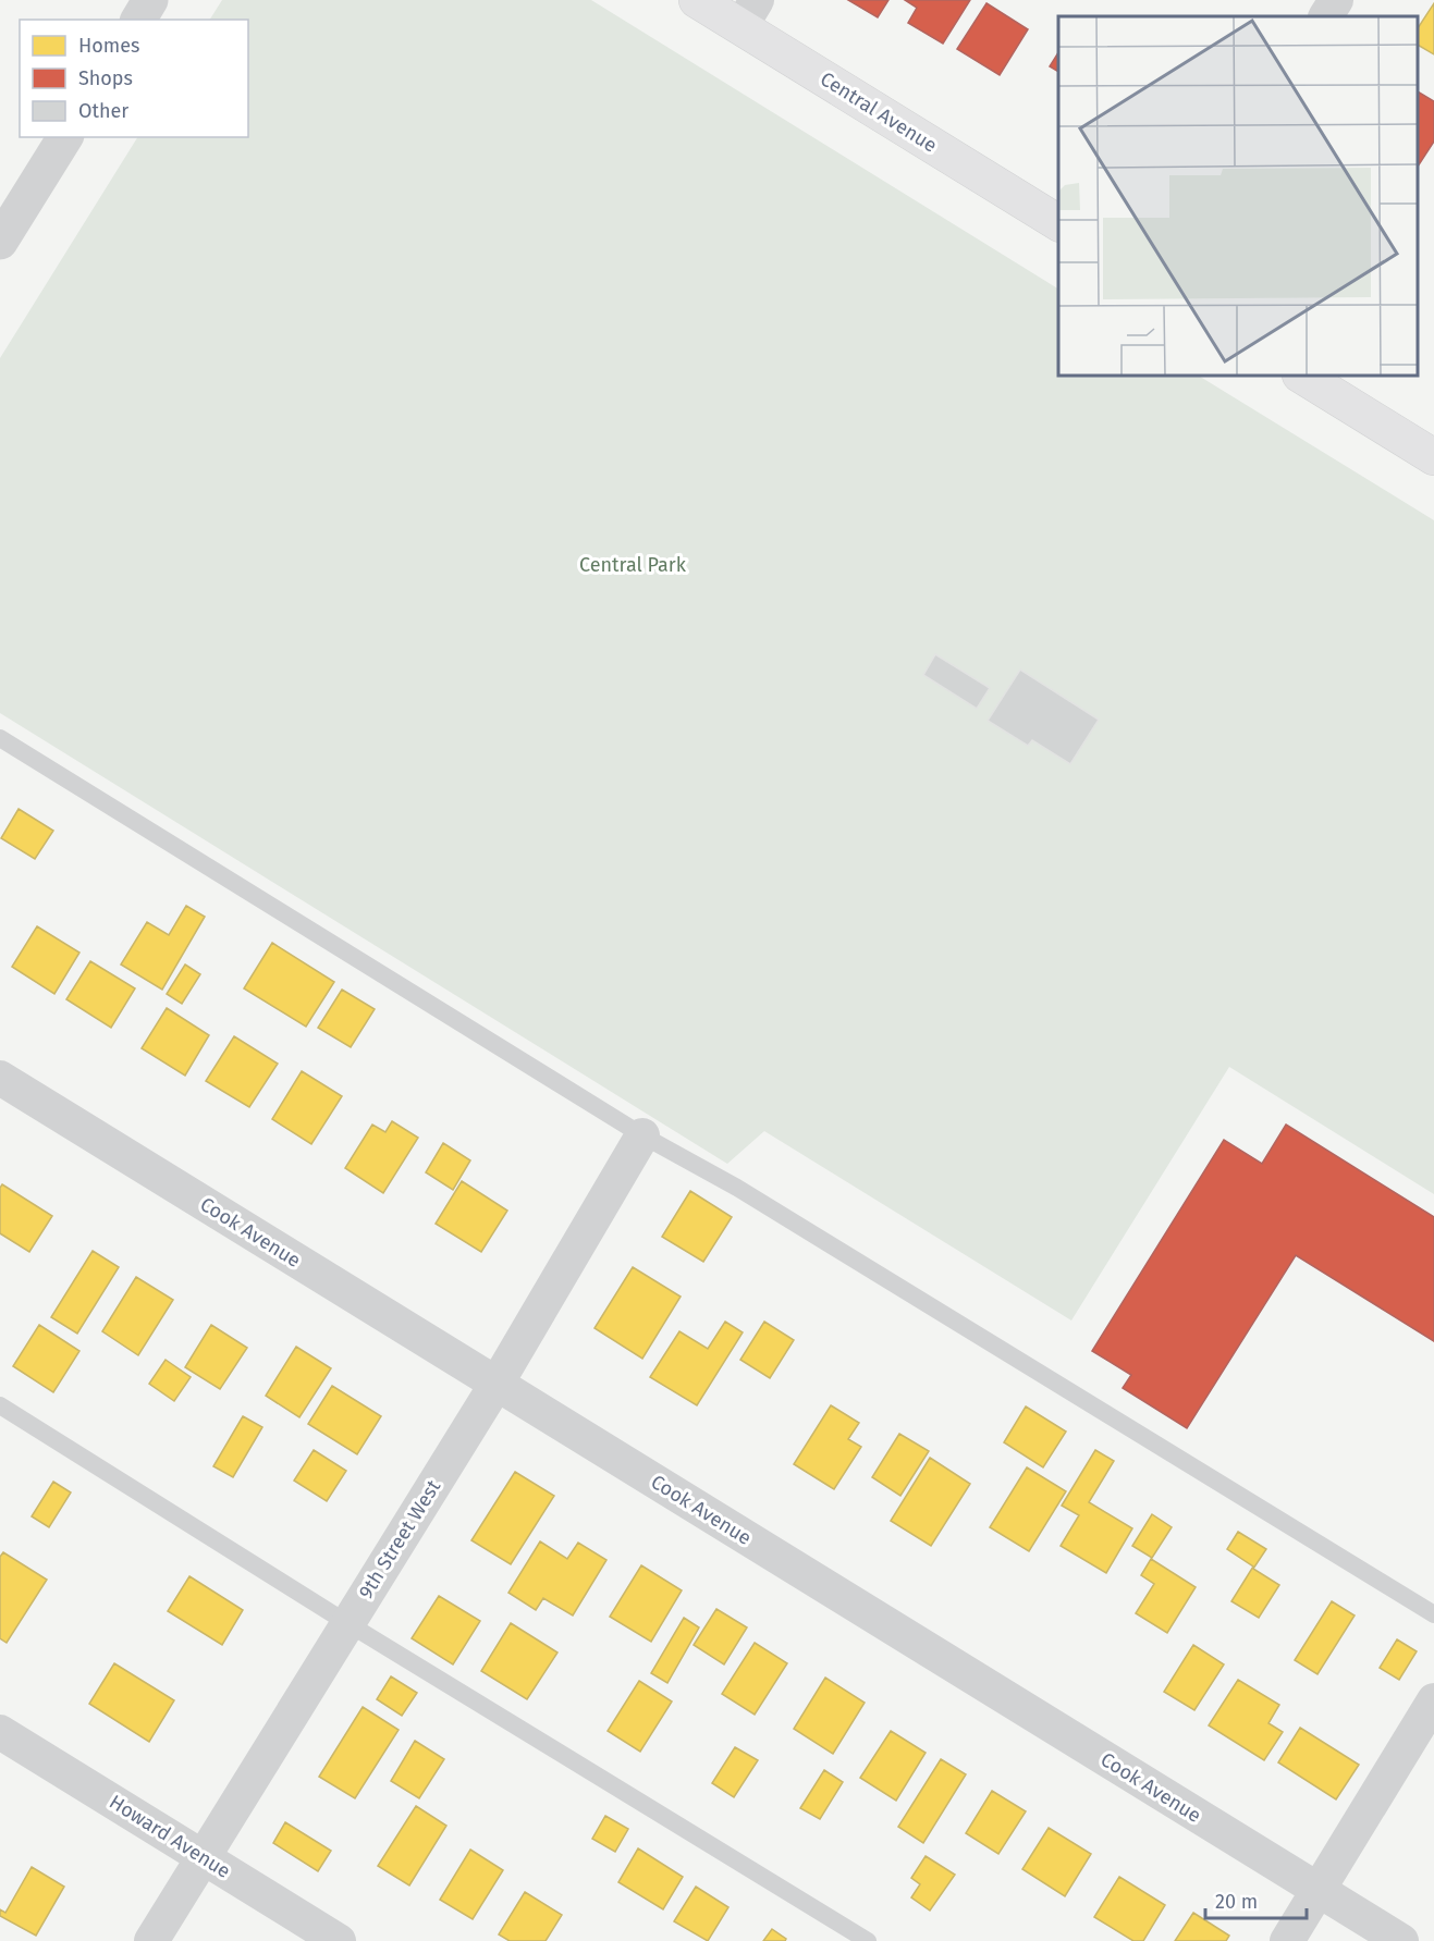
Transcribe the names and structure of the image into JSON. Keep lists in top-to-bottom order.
{
  "streets": {
    "main road": ["Central Avenue"],
    "street": ["Cook Avenue", "9th Street West", "Howard Avenue"]
  },
  "crossings": [
    ["Cook Avenue", "9th Street West"],
    ["9th Street West", "Howard Avenue"]
  ],
  "parks": ["Central Park"],
  "legend": ["Homes", "Shops", "Other"],
  "scale_bar": "20 m"
}
